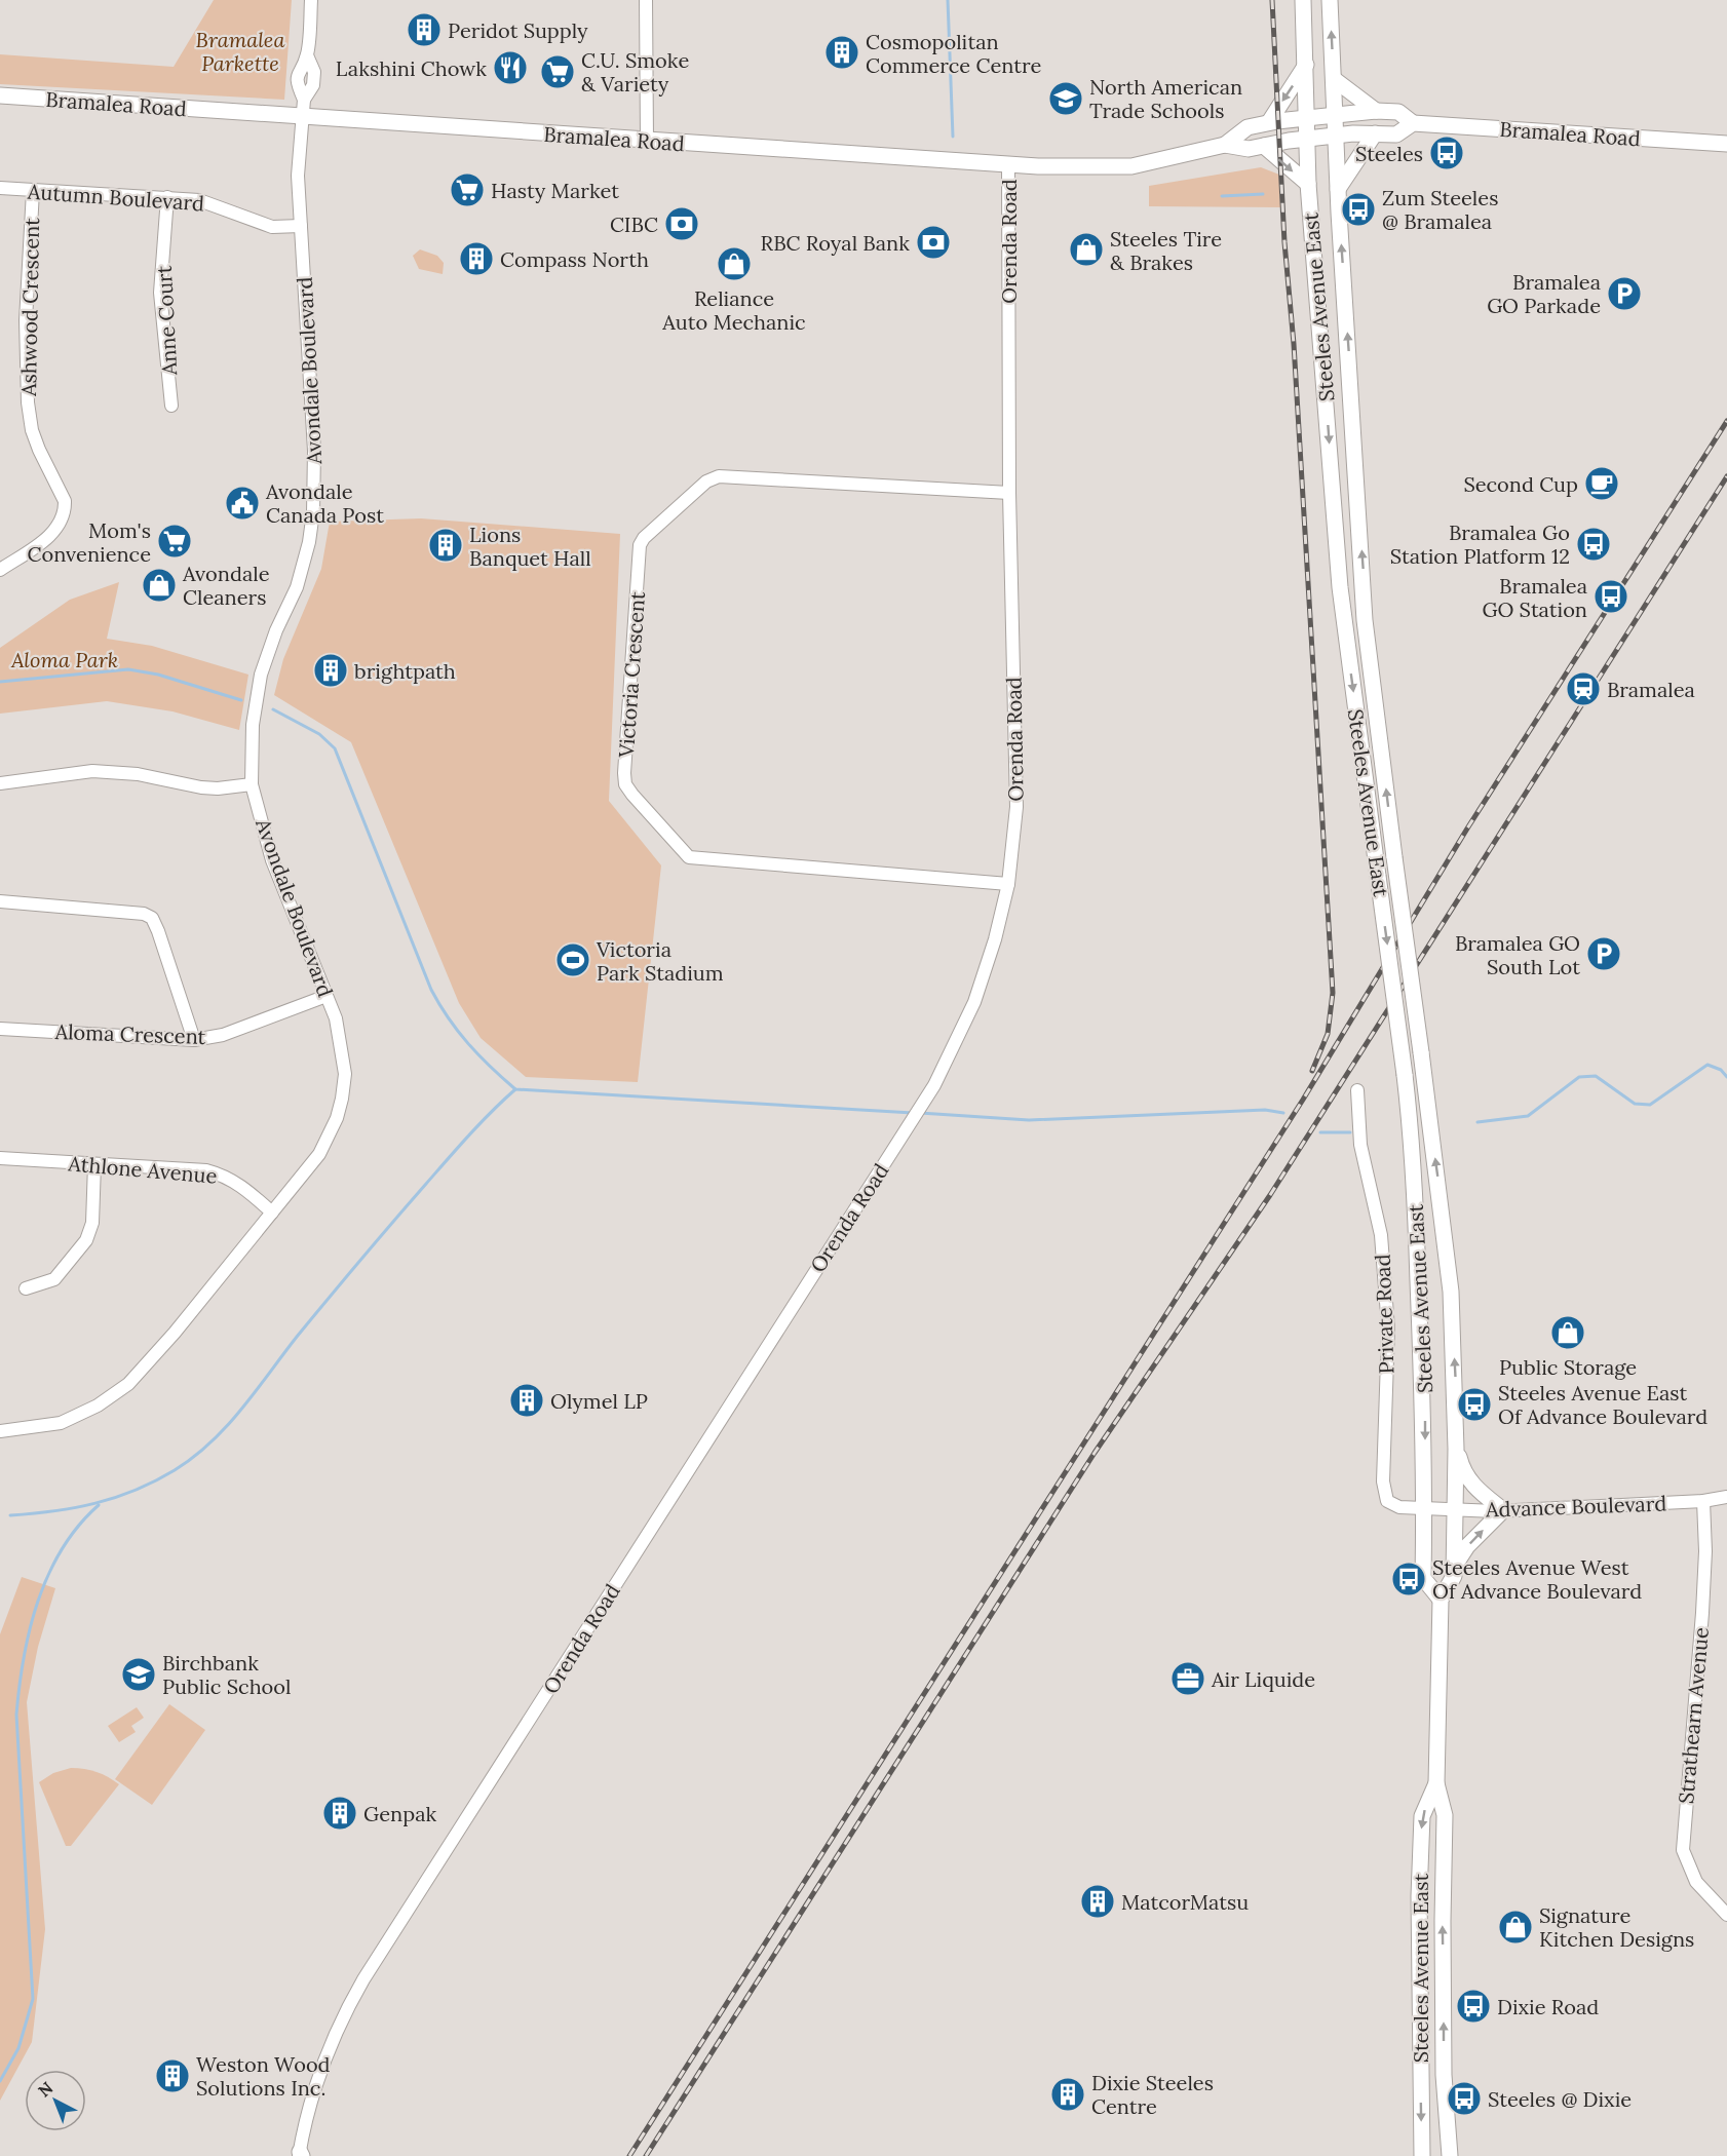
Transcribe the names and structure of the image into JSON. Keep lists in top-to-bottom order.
{
  "streets": {
    "main road": ["Bramalea Road", "Steeles Avenue East"],
    "street": [
      "Autumn Boulevard",
      "Orenda Road",
      "Ashwood Crescent",
      "Anne Court",
      "Avondale Boulevard",
      "Victoria Crescent",
      "Aloma Crescent",
      "Athlone Avenue",
      "Private Road",
      "Advance Boulevard",
      "Strathearn Avenue"
    ]
  },
  "crossings": [
    ["Bramalea Road", "Orenda Road"],
    ["Bramalea Road", "Steeles Avenue East"],
    ["Bramalea Road", "Avondale Boulevard"],
    ["Autumn Boulevard", "Ashwood Crescent"],
    ["Autumn Boulevard", "Anne Court"],
    ["Autumn Boulevard", "Avondale Boulevard"],
    ["Orenda Road", "Victoria Crescent"],
    ["Steeles Avenue East", "Private Road"],
    ["Steeles Avenue East", "Advance Boulevard"],
    ["Avondale Boulevard", "Aloma Crescent"],
    ["Avondale Boulevard", "Athlone Avenue"],
    ["Private Road", "Advance Boulevard"],
    ["Advance Boulevard", "Strathearn Avenue"]
  ],
  "parks": ["Bramalea Parkette", "Aloma Park"],
  "places": {
    "building": [
      "Peridot Supply",
      "Cosmopolitan Commerce Centre",
      "Compass North",
      "Lions Banquet Hall",
      "brightpath",
      "Olymel LP",
      "Genpak",
      "MatcorMatsu",
      "Weston Wood Solutions Inc.",
      "Dixie Steeles Centre"
    ],
    "restaurant": ["Lakshini Chowk"],
    "supermarket": ["C.U. Smoke & Variety", "Hasty Market", "Mom's Convenience"],
    "school or university": ["North American Trade Schools", "Birchbank Public School"],
    "bus stop": [
      "Steeles",
      "Zum Steeles @ Bramalea",
      "Bramalea Go Station Platform 12",
      "Bramalea GO Station",
      "Steeles Avenue East Of Advance Boulevard",
      "Steeles Avenue West Of Advance Boulevard",
      "Dixie Road",
      "Steeles @ Dixie"
    ],
    "bank": ["CIBC", "RBC Royal Bank"],
    "shop": [
      "Steeles Tire & Brakes",
      "Reliance Auto Mechanic",
      "Avondale Cleaners",
      "Public Storage",
      "Signature Kitchen Designs"
    ],
    "parking": ["Bramalea GO Parkade", "Bramalea GO South Lot"],
    "cafe": ["Second Cup"],
    "public building": ["Avondale Canada Post"],
    "station": ["Bramalea"],
    "sports": ["Victoria Park Stadium"],
    "office": ["Air Liquide"]
  },
  "north": "top left"
}
